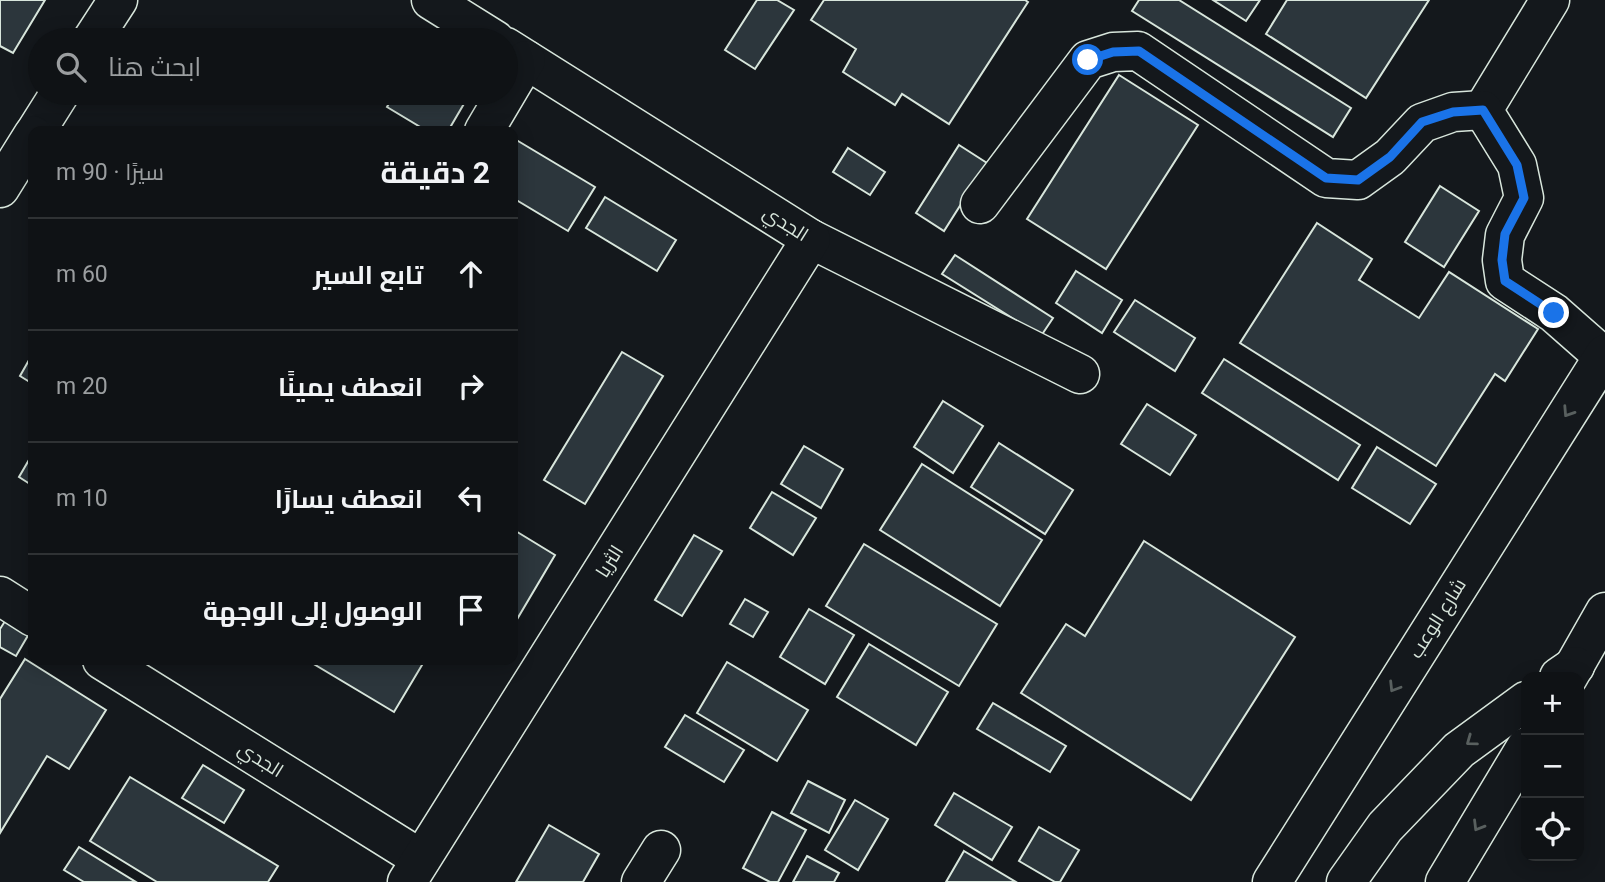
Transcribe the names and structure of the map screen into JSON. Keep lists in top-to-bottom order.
{
  "streets": {
    "main road": ["الجدي", "الثريا", "شارع الوعب"]
  },
  "crossings": [
    ["الجدي", "الثريا"]
  ],
  "page": {
    "search": "ابحث هنا",
    "heading": ["2 دقيقة", "سيرًا · 90 m"],
    "list": [
      ["تابع السير", "60 m"],
      ["انعطف يمينًا", "20 m"],
      ["انعطف يسارًا", "10 m"],
      "الوصول إلى الوجهة"
    ],
    "map_buttons": ["+", "−"]
  }
}
